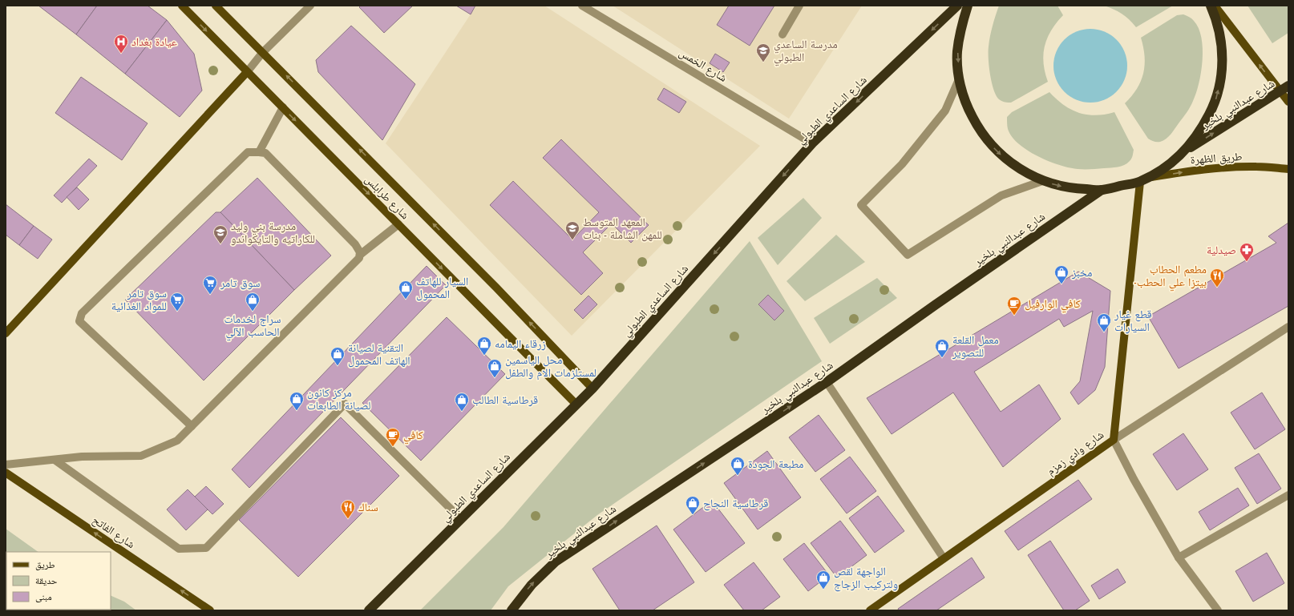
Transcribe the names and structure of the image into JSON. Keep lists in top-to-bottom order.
{
  "streets": {
    "highway": ["شارع عبدالنبي بلخير", "شارع الساعدي الطبولي"],
    "main road": [
      "طريق الظهرة",
      "شارع طرابلس",
      "شارع وادي زمزم",
      "شارع الفاتح"
    ],
    "street": ["شارع الخمس"]
  },
  "crossings": [
    ["شارع الخمس", "شارع الساعدي الطبولي"],
    ["شارع الساعدي الطبولي", "شارع طرابلس"],
    ["طريق الظهرة", "شارع وادي زمزم"]
  ],
  "one_way": [
    "شارع عبدالنبي بلخير",
    "شارع الساعدي الطبولي",
    "طريق الظهرة",
    "شارع الفاتح"
  ],
  "places": {
    "hospital": ["عيادة بغداد"],
    "school or university": ["مدرسة الساعدي الطبولي", "المعهد المتوسط للمهن الشاملة - بنات", "مدرسة بني وليد للكاراتيه والتايكواندو"],
    "pharmacy": ["صيدلية"],
    "shop": [
      "مخبز",
      "السيار للهاتف المحمول",
      "سراج لخدمات الحاسب الآلي",
      "قطع غيار السيارات",
      "زرقاء اليمامه",
      "معمل القلعة للتصوير",
      "التقنية لصيانة الهاتف المحمول",
      "محل الياسمين لمستلزمات الام والطفل",
      "مركز كانون لصيانة الطابعات",
      "قرطاسية الطالب",
      "مطبعة الجودة",
      "قرطاسية النجاح",
      "الواجهة لقص ولتركيب الزجاج"
    ],
    "restaurant": ["مطعم الحطاب -بيتزا علي الحطب", "سناك"],
    "supermarket": ["سوق تامر", "سوق تامر للمواد الغذائية"],
    "cafe": ["كافي الوارفيل", "كافي"]
  },
  "legend": ["طريق", "حديقة", "مبنى"]
}
